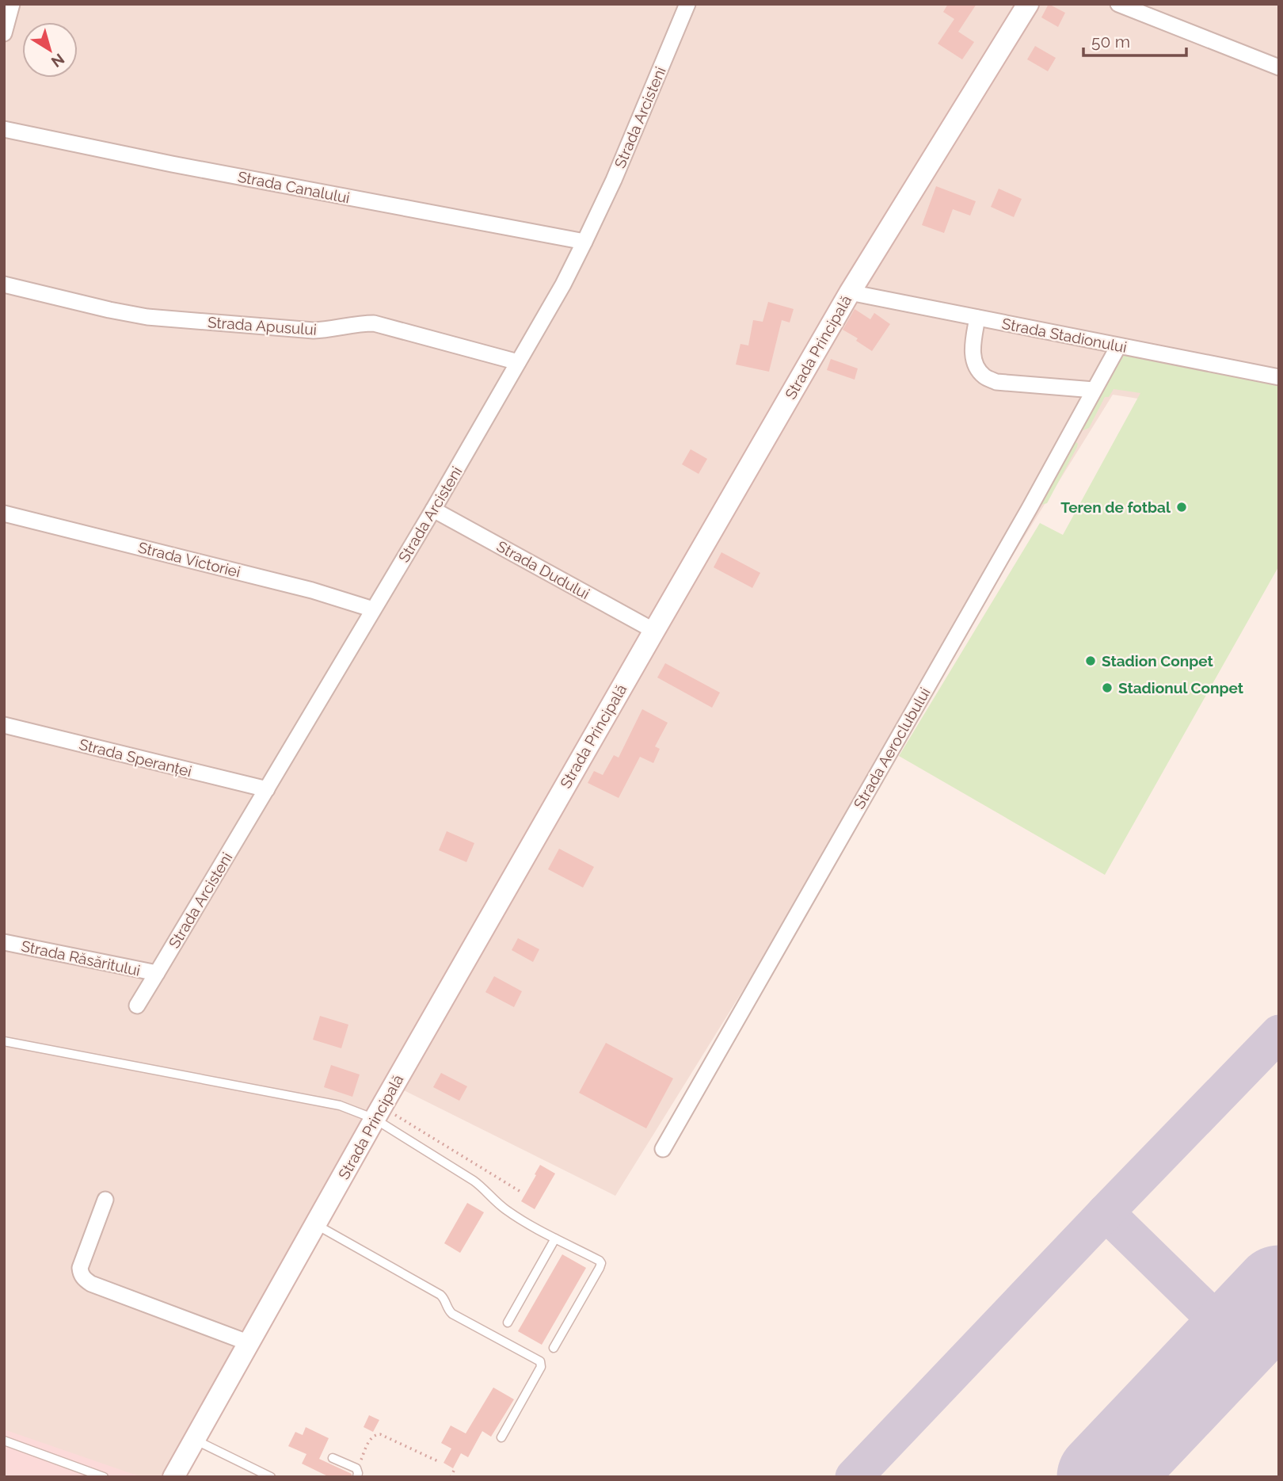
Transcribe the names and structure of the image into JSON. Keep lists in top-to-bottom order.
{
  "streets": {
    "main road": ["Strada Principală"],
    "street": [
      "Strada Arcisteni",
      "Strada Canalului",
      "Strada Apusului",
      "Strada Stadionului",
      "Strada Victoriei",
      "Strada Dudului",
      "Strada Aeroclubului",
      "Strada Speranței",
      "Strada Răsăritului"
    ]
  },
  "crossings": [
    ["Strada Arcisteni", "Strada Canalului"],
    ["Strada Arcisteni", "Strada Apusului"],
    ["Strada Arcisteni", "Strada Victoriei"],
    ["Strada Arcisteni", "Strada Dudului"],
    ["Strada Arcisteni", "Strada Speranței"],
    ["Strada Arcisteni", "Strada Răsăritului"],
    ["Strada Stadionului", "Strada Principală"],
    ["Strada Stadionului", "Strada Aeroclubului"],
    ["Strada Principală", "Strada Dudului"]
  ],
  "places": ["Teren de fotbal", "Stadion Conpet", "Stadionul Conpet"],
  "scale_bar": "50 m",
  "north": "bottom right"
}
